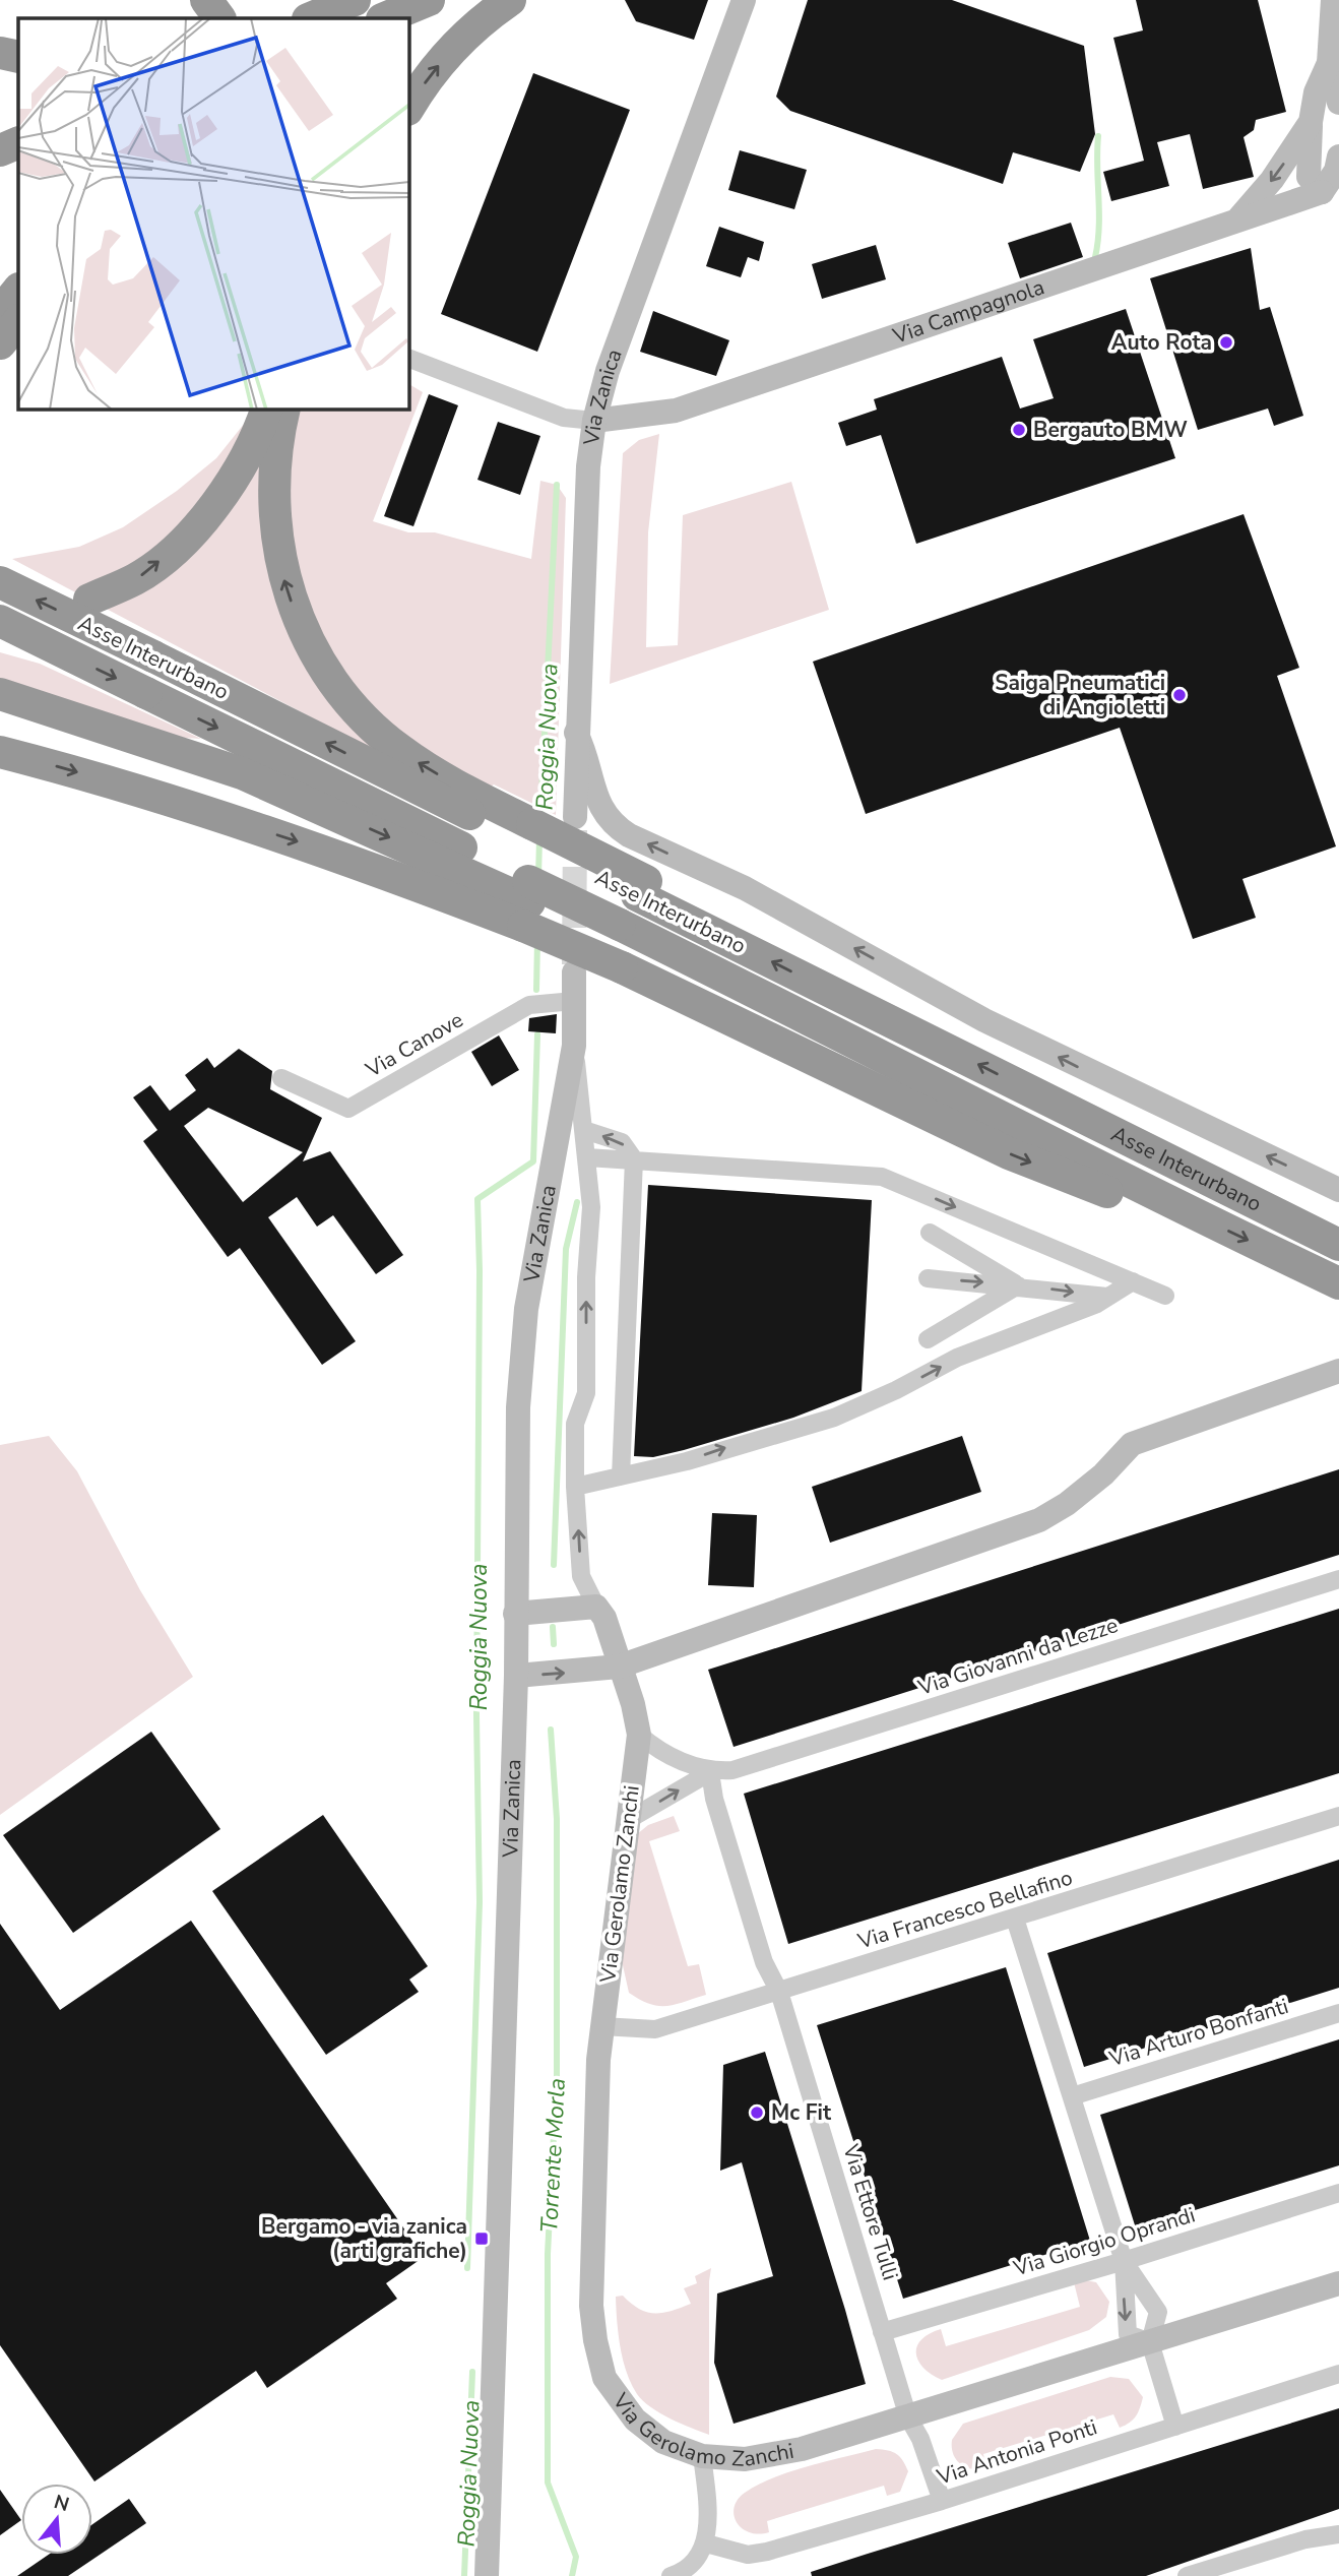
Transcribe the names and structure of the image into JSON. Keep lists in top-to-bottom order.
{
  "streets": {
    "highway": ["Asse Interurbano"],
    "main road": ["Via Campagnola", "Via Zanica", "Via Gerolamo Zanchi"],
    "street": [
      "Via Canove",
      "Via Giovanni da Lezze",
      "Via Francesco Bellafino",
      "Via Arturo Bonfanti",
      "Via Ettore Tulli",
      "Via Giorgio Oprandi",
      "Via Antonia Ponti"
    ]
  },
  "crossings": [
    ["Via Campagnola", "Via Zanica"],
    ["Via Zanica", "Via Canove"],
    ["Via Zanica", "Via Gerolamo Zanchi"],
    ["Via Giovanni da Lezze", "Via Gerolamo Zanchi"],
    ["Via Giovanni da Lezze", "Via Ettore Tulli"],
    ["Via Gerolamo Zanchi", "Via Francesco Bellafino"],
    ["Via Gerolamo Zanchi", "Via Ettore Tulli"],
    ["Via Francesco Bellafino", "Via Ettore Tulli"],
    ["Via Ettore Tulli", "Via Giorgio Oprandi"],
    ["Via Ettore Tulli", "Via Antonia Ponti"]
  ],
  "water": ["Roggia Nuova", "Torrente Morla"],
  "places": {
    "other": [
      "Auto Rota",
      "Bergauto BMW",
      "Saiga Pneumatici di Angioletti",
      "Mc Fit"
    ],
    "transit": ["Bergamo - via zanica (arti grafiche)"]
  },
  "north": "top"
}
